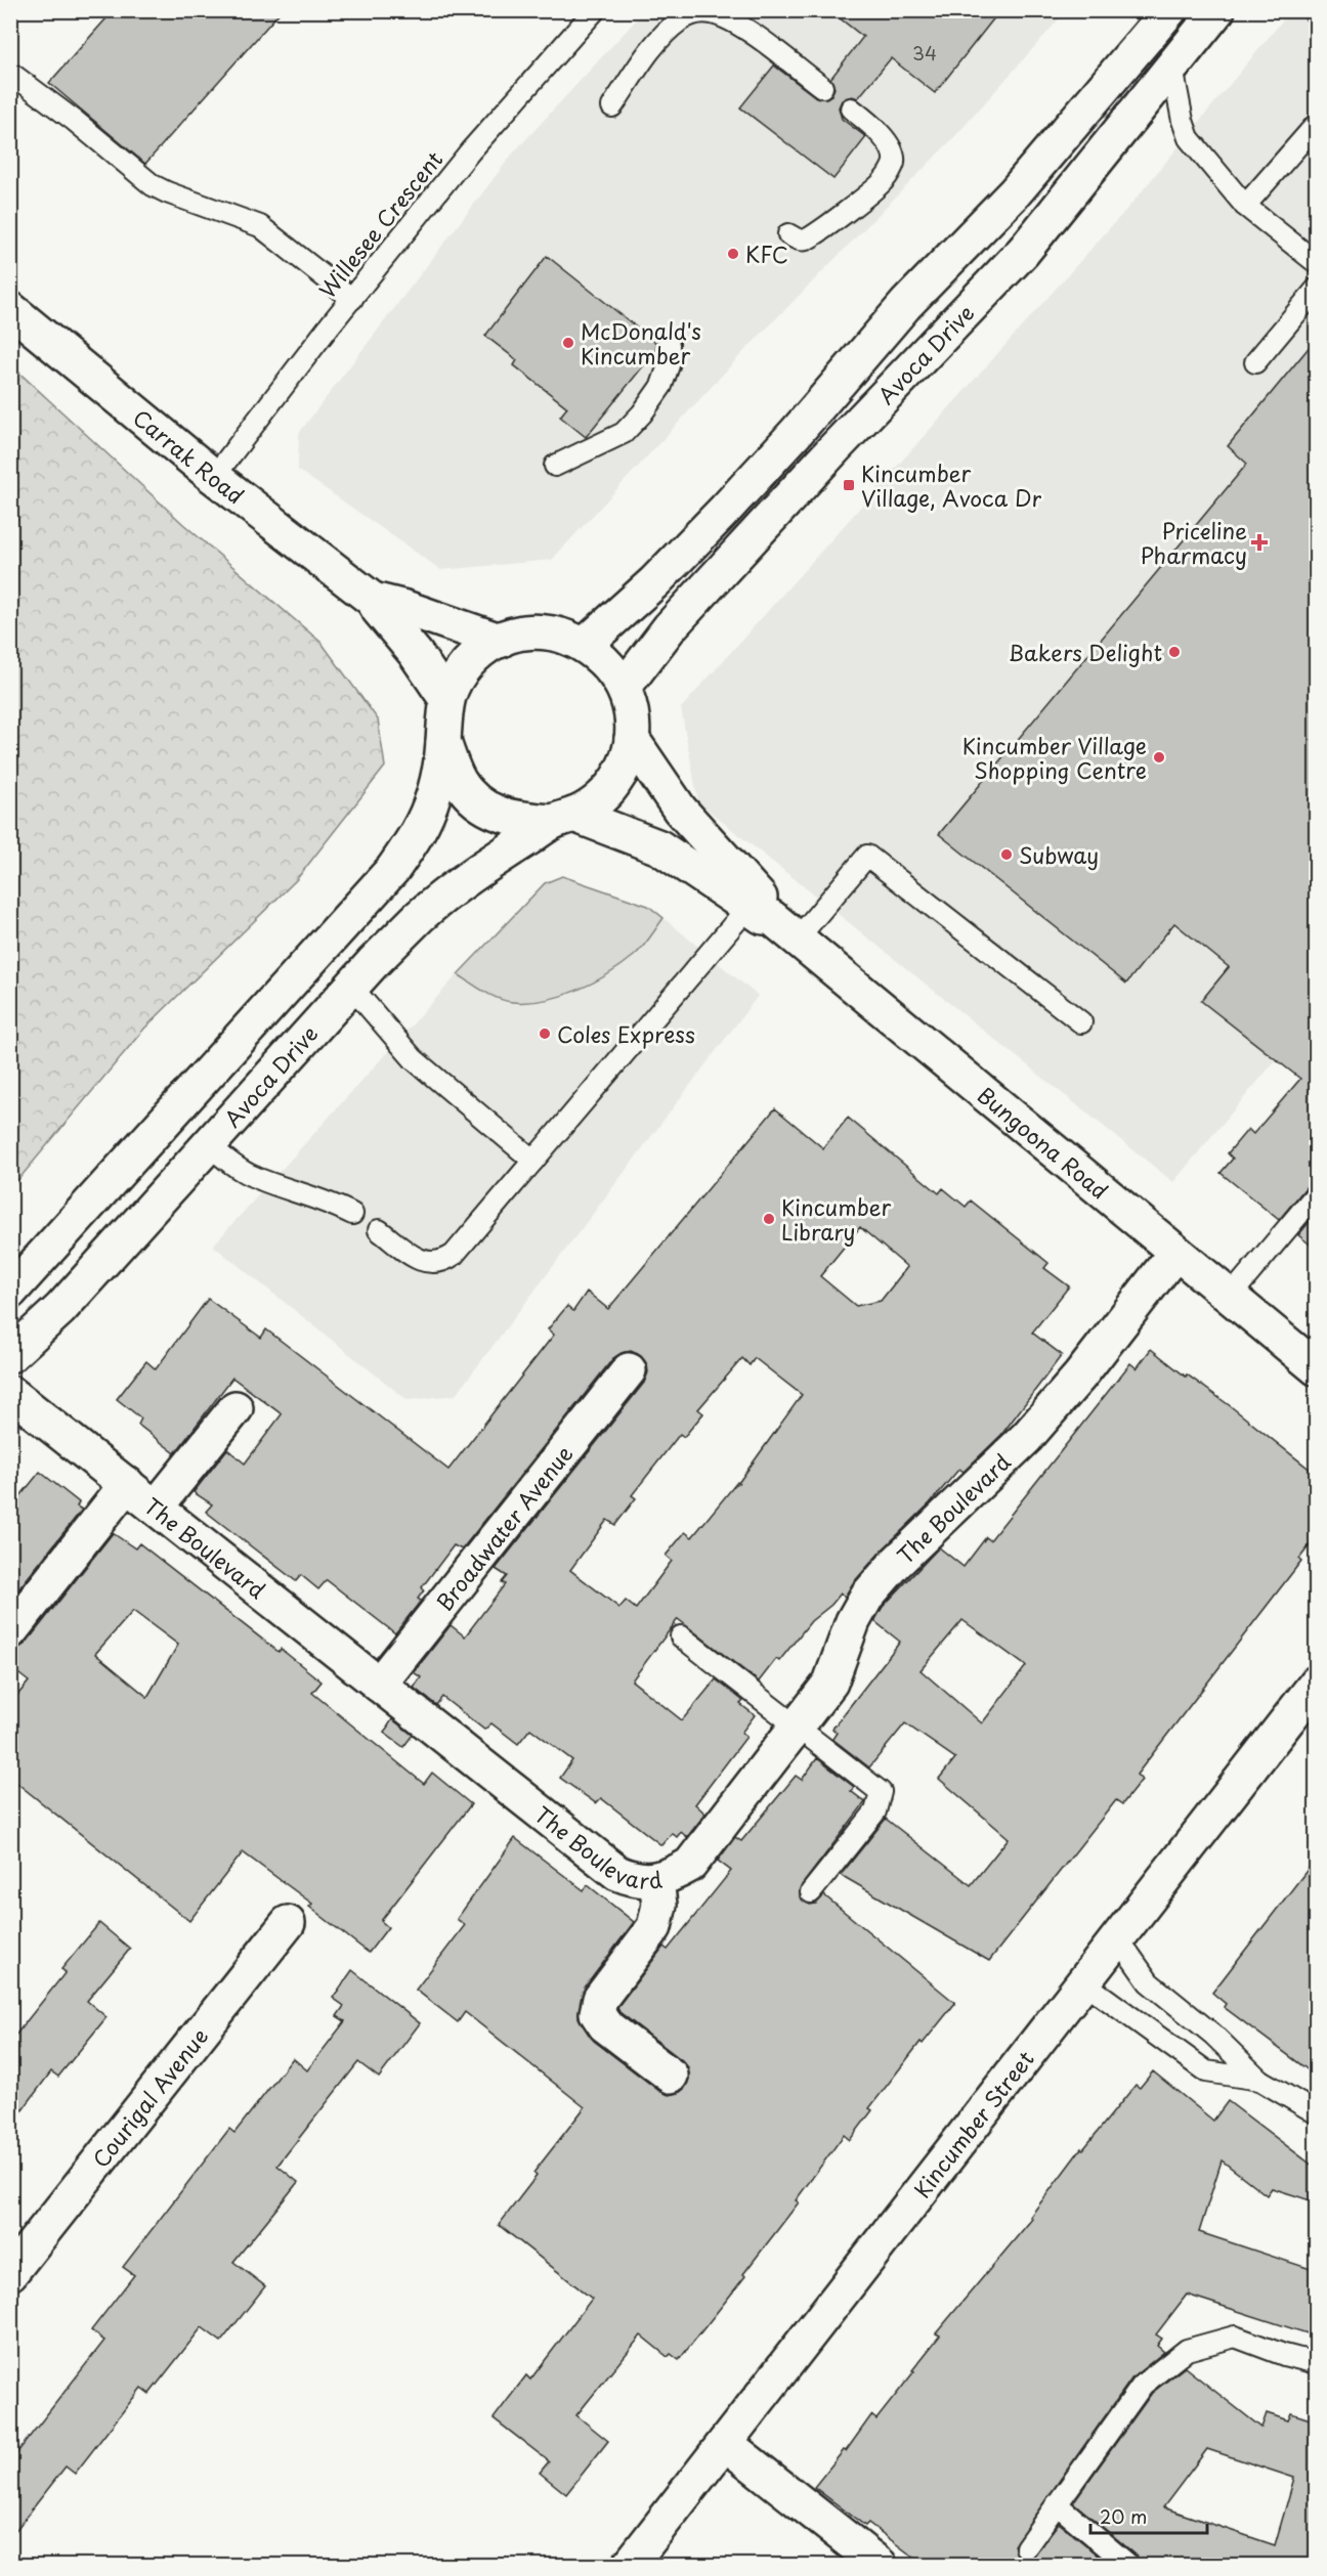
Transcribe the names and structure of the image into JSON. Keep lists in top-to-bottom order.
{
  "streets": {
    "street": [
      "Avoca Drive",
      "Carrak Road",
      "Bungoona Road",
      "The Boulevard",
      "Broadwater Avenue",
      "Courigal Avenue",
      "Kincumber Street"
    ],
    "lane": ["Willesee Crescent"]
  },
  "crossings": [
    ["Willesee Crescent", "Carrak Road"],
    ["Avoca Drive", "Carrak Road"],
    ["Avoca Drive", "Bungoona Road"],
    ["Carrak Road", "Bungoona Road"],
    ["Bungoona Road", "The Boulevard"],
    ["The Boulevard", "Broadwater Avenue"]
  ],
  "places": {
    "other": [
      "KFC",
      "McDonald's Kincumber",
      "Bakers Delight",
      "Kincumber Village Shopping Centre",
      "Subway",
      "Coles Express",
      "Kincumber Library"
    ],
    "transit": ["Kincumber Village, Avoca Dr"],
    "health": ["Priceline Pharmacy"]
  },
  "house_numbers": ["34"],
  "scale_bar": "20 m"
}
